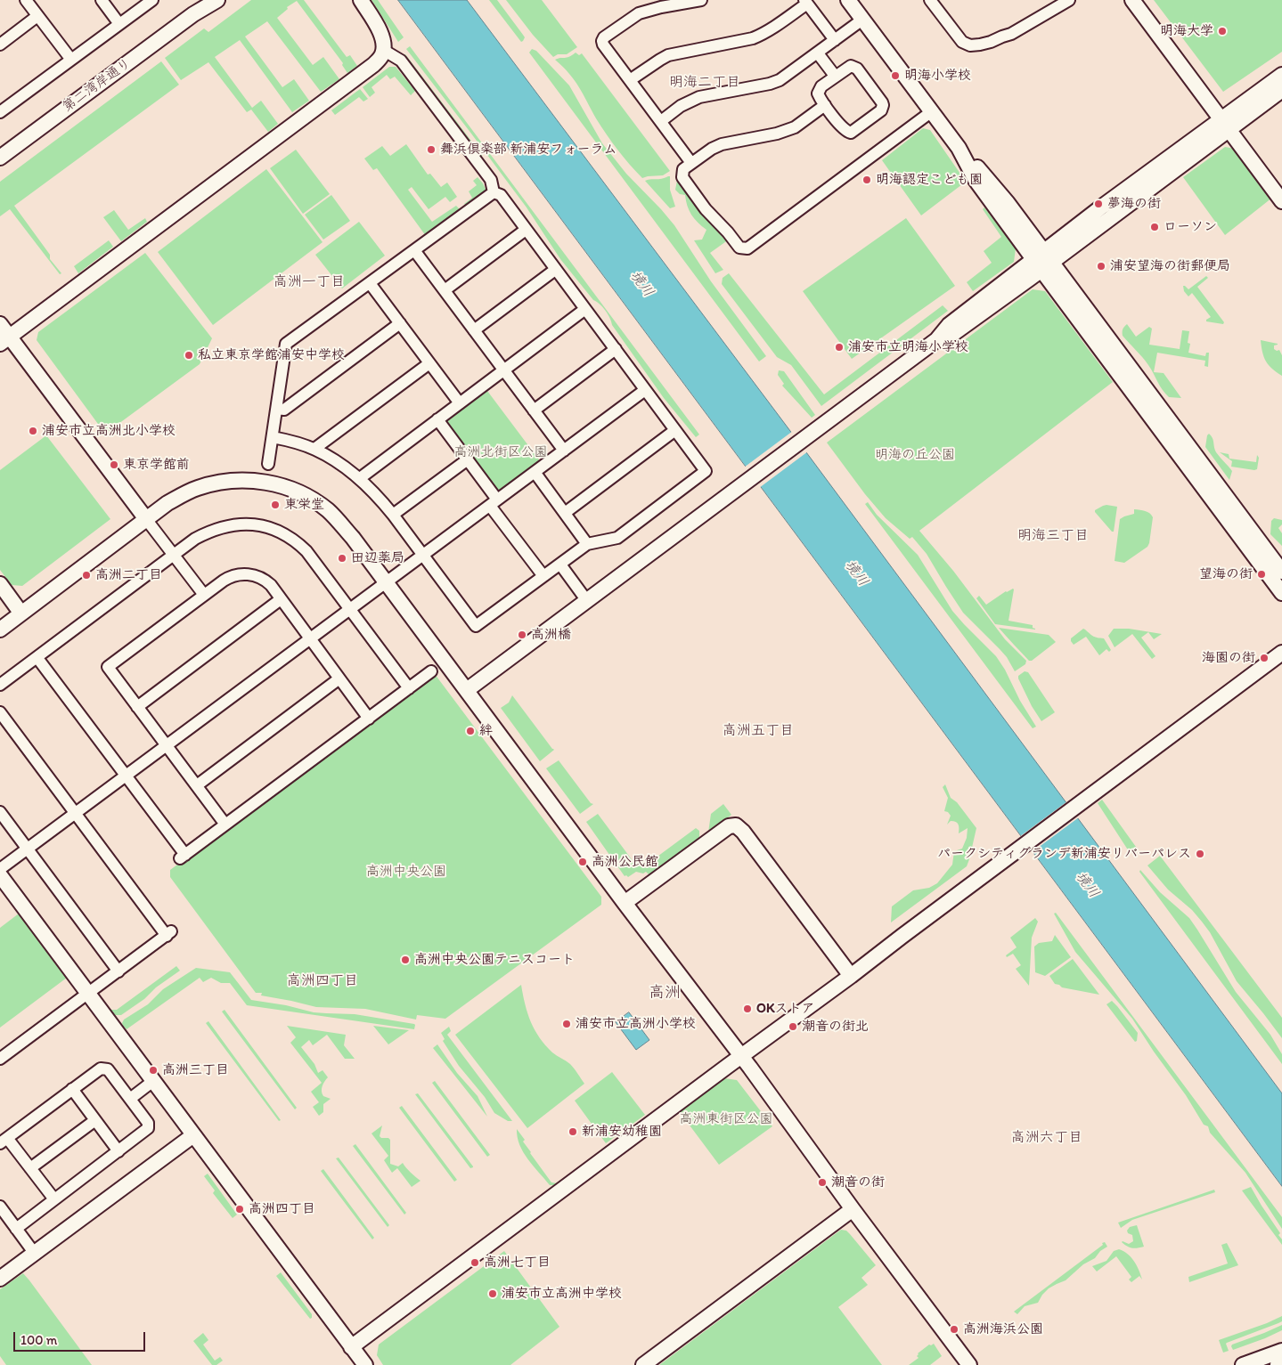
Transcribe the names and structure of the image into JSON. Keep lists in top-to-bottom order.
{
  "streets": {
    "street": ["第二湾岸通り"]
  },
  "districts": [
    "明海二丁目",
    "高洲一丁目",
    "明海三丁目",
    "高洲五丁目",
    "高洲四丁目",
    "高洲",
    "高洲六丁目"
  ],
  "water": ["境川"],
  "parks": [
    "高洲北街区公園",
    "明海の丘公園",
    "高洲中央公園",
    "高洲東街区公園"
  ],
  "places": [
    "明海大学",
    "明海小学校",
    "舞浜倶楽部 新浦安フォーラム",
    "明海認定こども園",
    "夢海の街",
    "ローソン",
    "浦安望海の街郵便局",
    "浦安市立明海小学校",
    "私立東京学館浦安中学校",
    "浦安市立高洲北小学校",
    "東京学館前",
    "東栄堂",
    "田辺薬局",
    "望海の街",
    "高洲二丁目",
    "高洲橋",
    "海園の街",
    "絆",
    "パークシティグランデ新浦安リバーパレス",
    "高洲公民館",
    "高洲中央公園テニスコート",
    "OKストア",
    "浦安市立高洲小学校",
    "潮音の街北",
    "高洲三丁目",
    "新浦安幼稚園",
    "潮音の街",
    "高洲四丁目",
    "高洲七丁目",
    "浦安市立高洲中学校",
    "高洲海浜公園"
  ],
  "scale_bar": "100 m"
}
